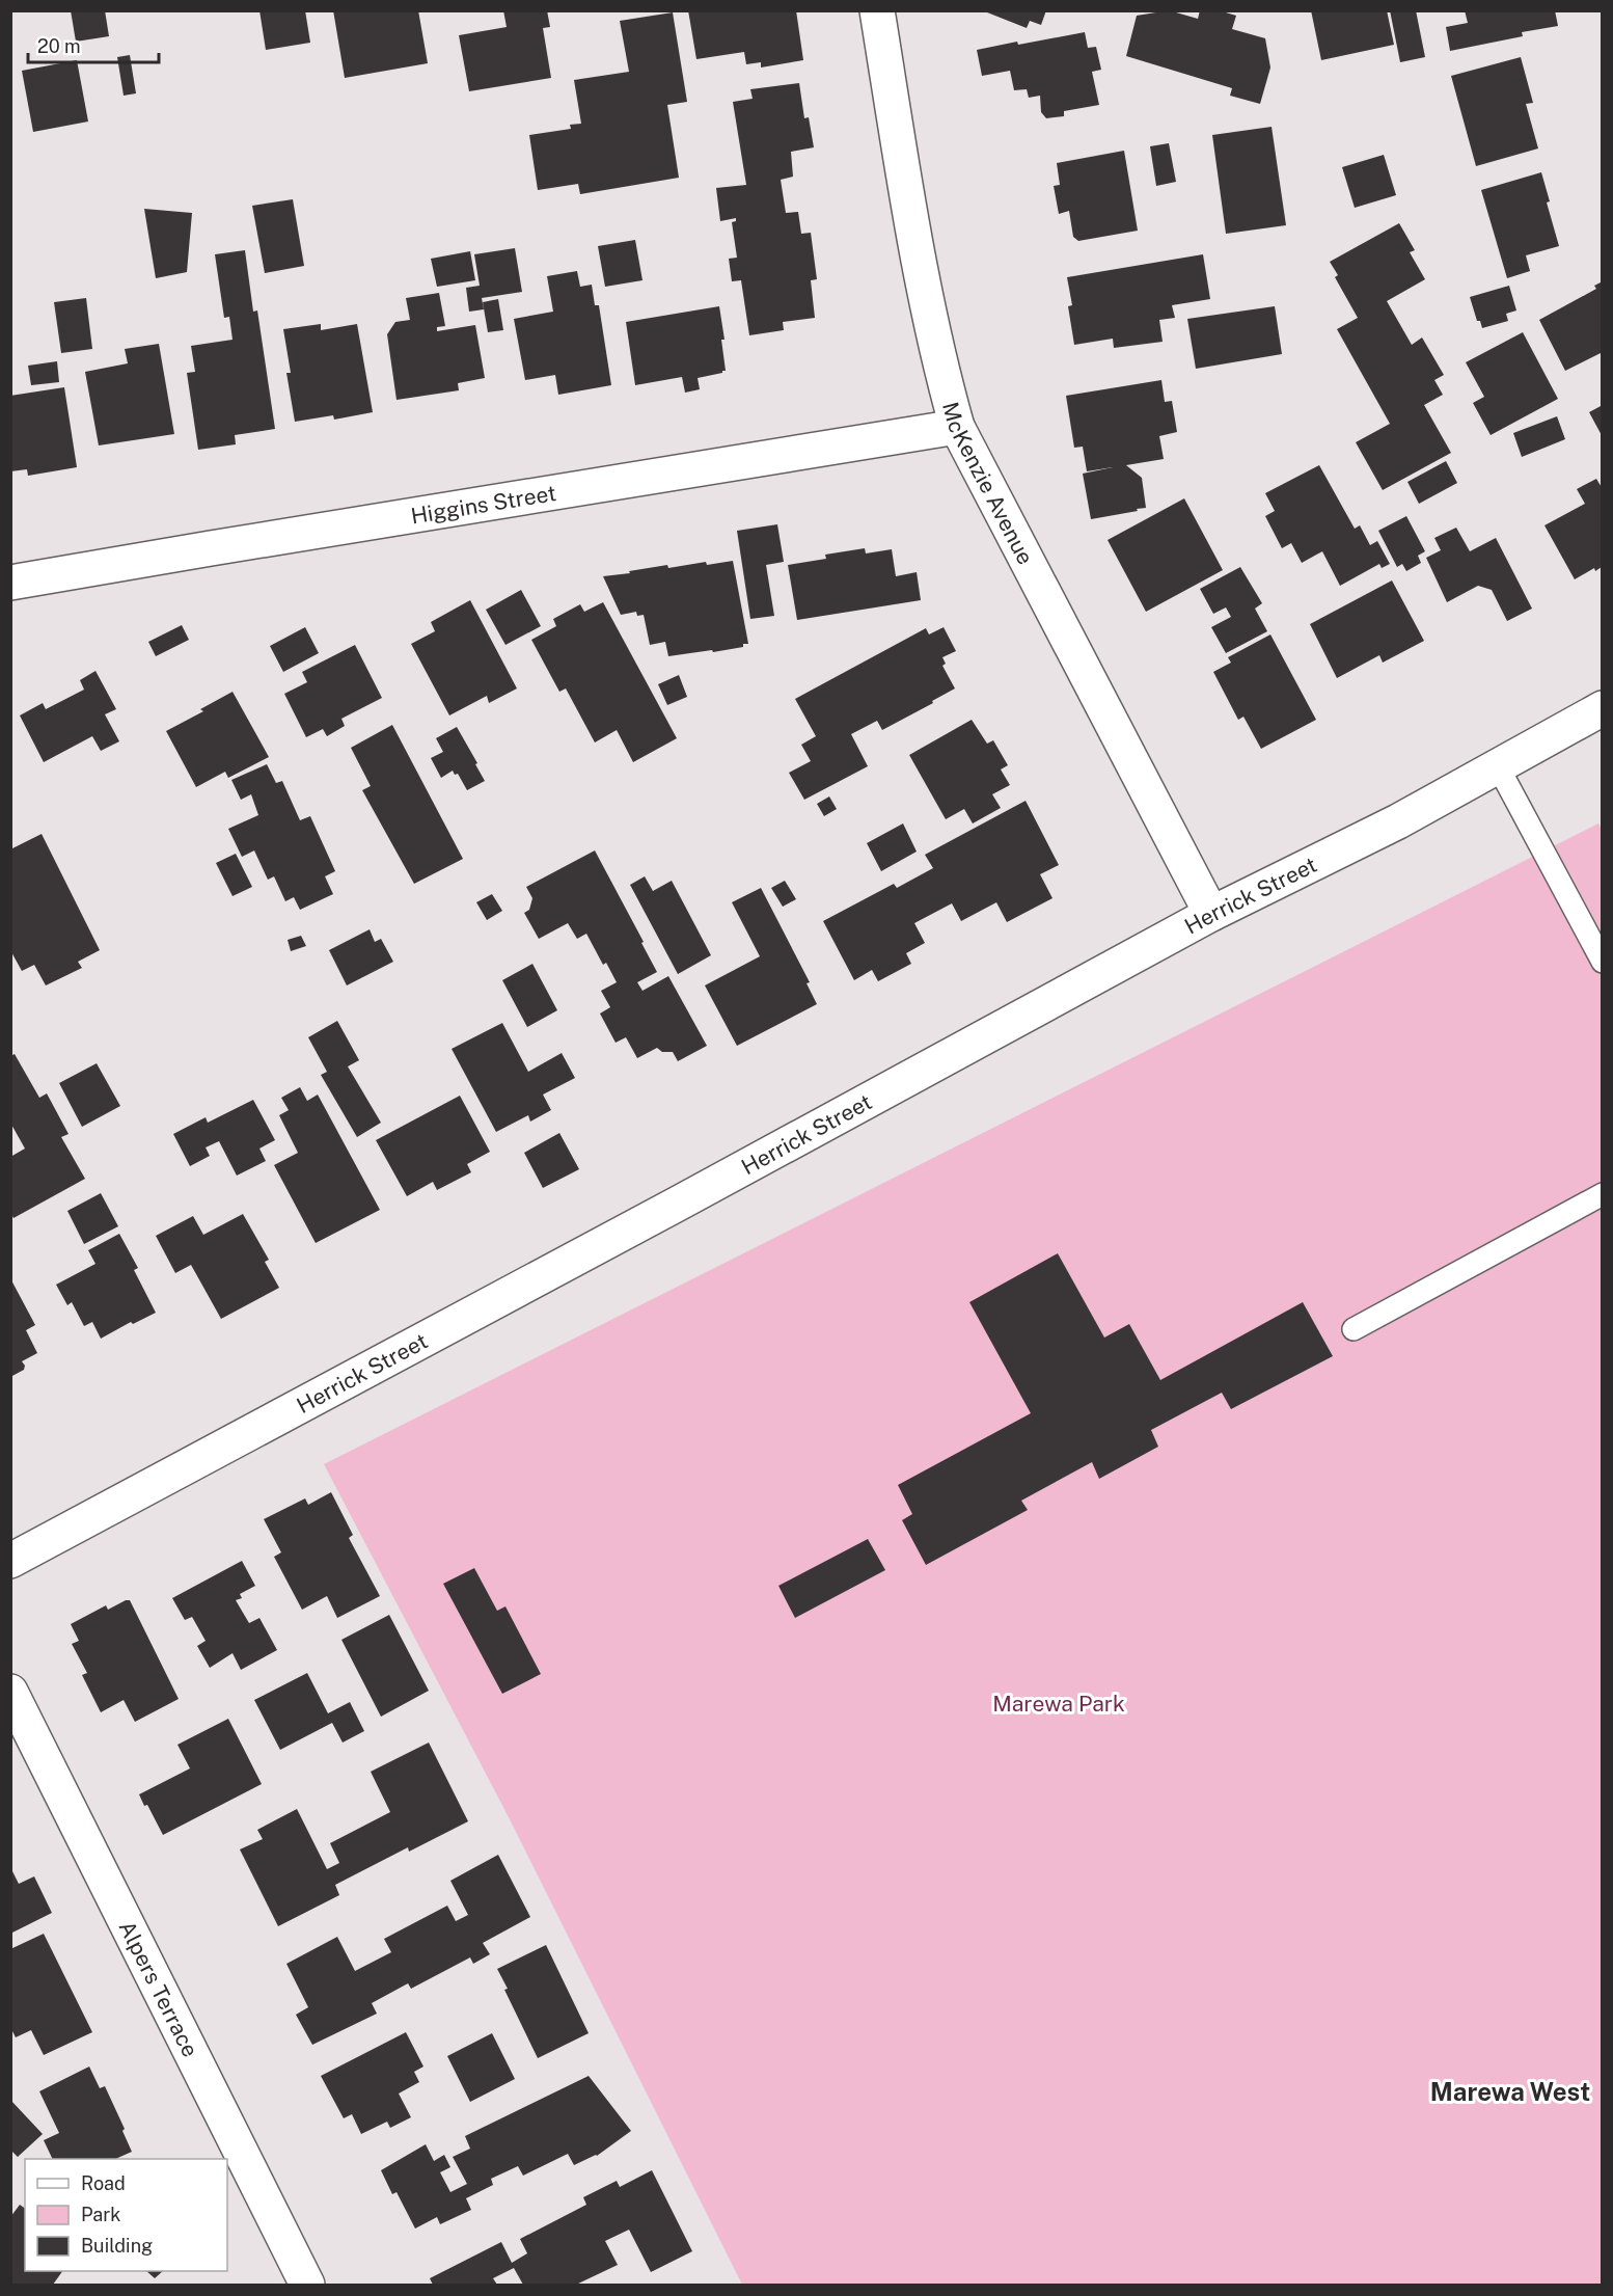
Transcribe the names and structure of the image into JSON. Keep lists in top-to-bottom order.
{
  "streets": {
    "street": [
      "McKenzie Avenue",
      "Higgins Street",
      "Herrick Street",
      "Alpers Terrace"
    ]
  },
  "crossings": [
    ["McKenzie Avenue", "Higgins Street"],
    ["McKenzie Avenue", "Herrick Street"]
  ],
  "districts": ["Marewa West"],
  "parks": ["Marewa Park"],
  "legend": ["Road", "Park", "Building"],
  "scale_bar": "20 m"
}
